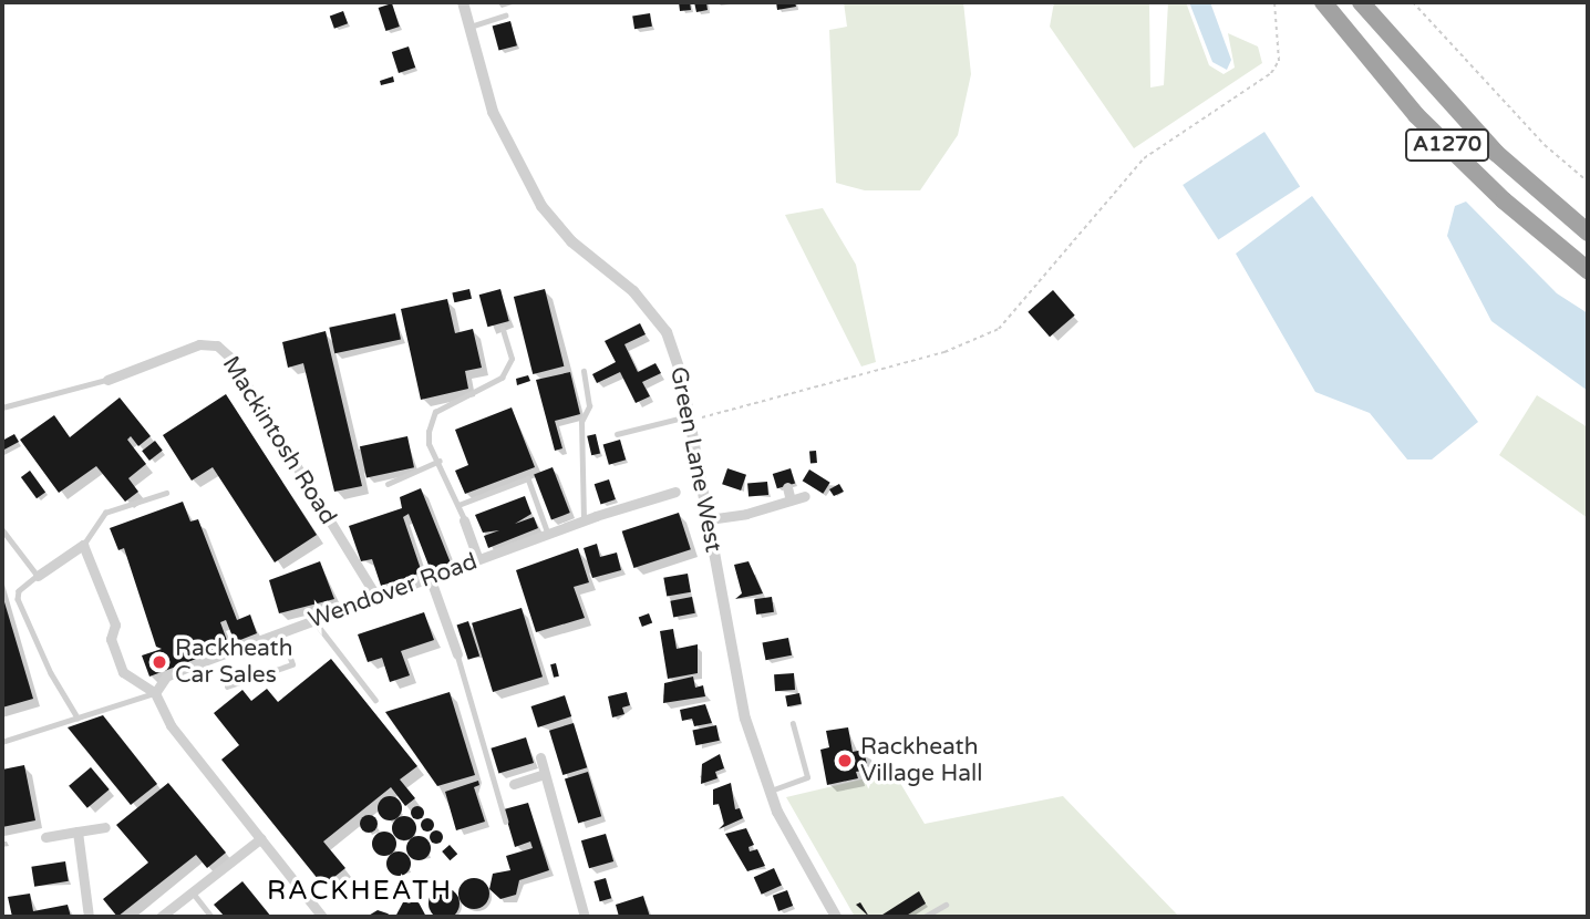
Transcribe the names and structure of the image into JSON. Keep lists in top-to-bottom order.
{
  "streets": {
    "highway": ["A1270"],
    "street": ["Mackintosh Road", "Green Lane West", "Wendover Road"]
  },
  "crossings": [
    ["Mackintosh Road", "Wendover Road"]
  ],
  "districts": ["RACKHEATH"],
  "places": ["Rackheath Car Sales", "Rackheath Village Hall"]
}
